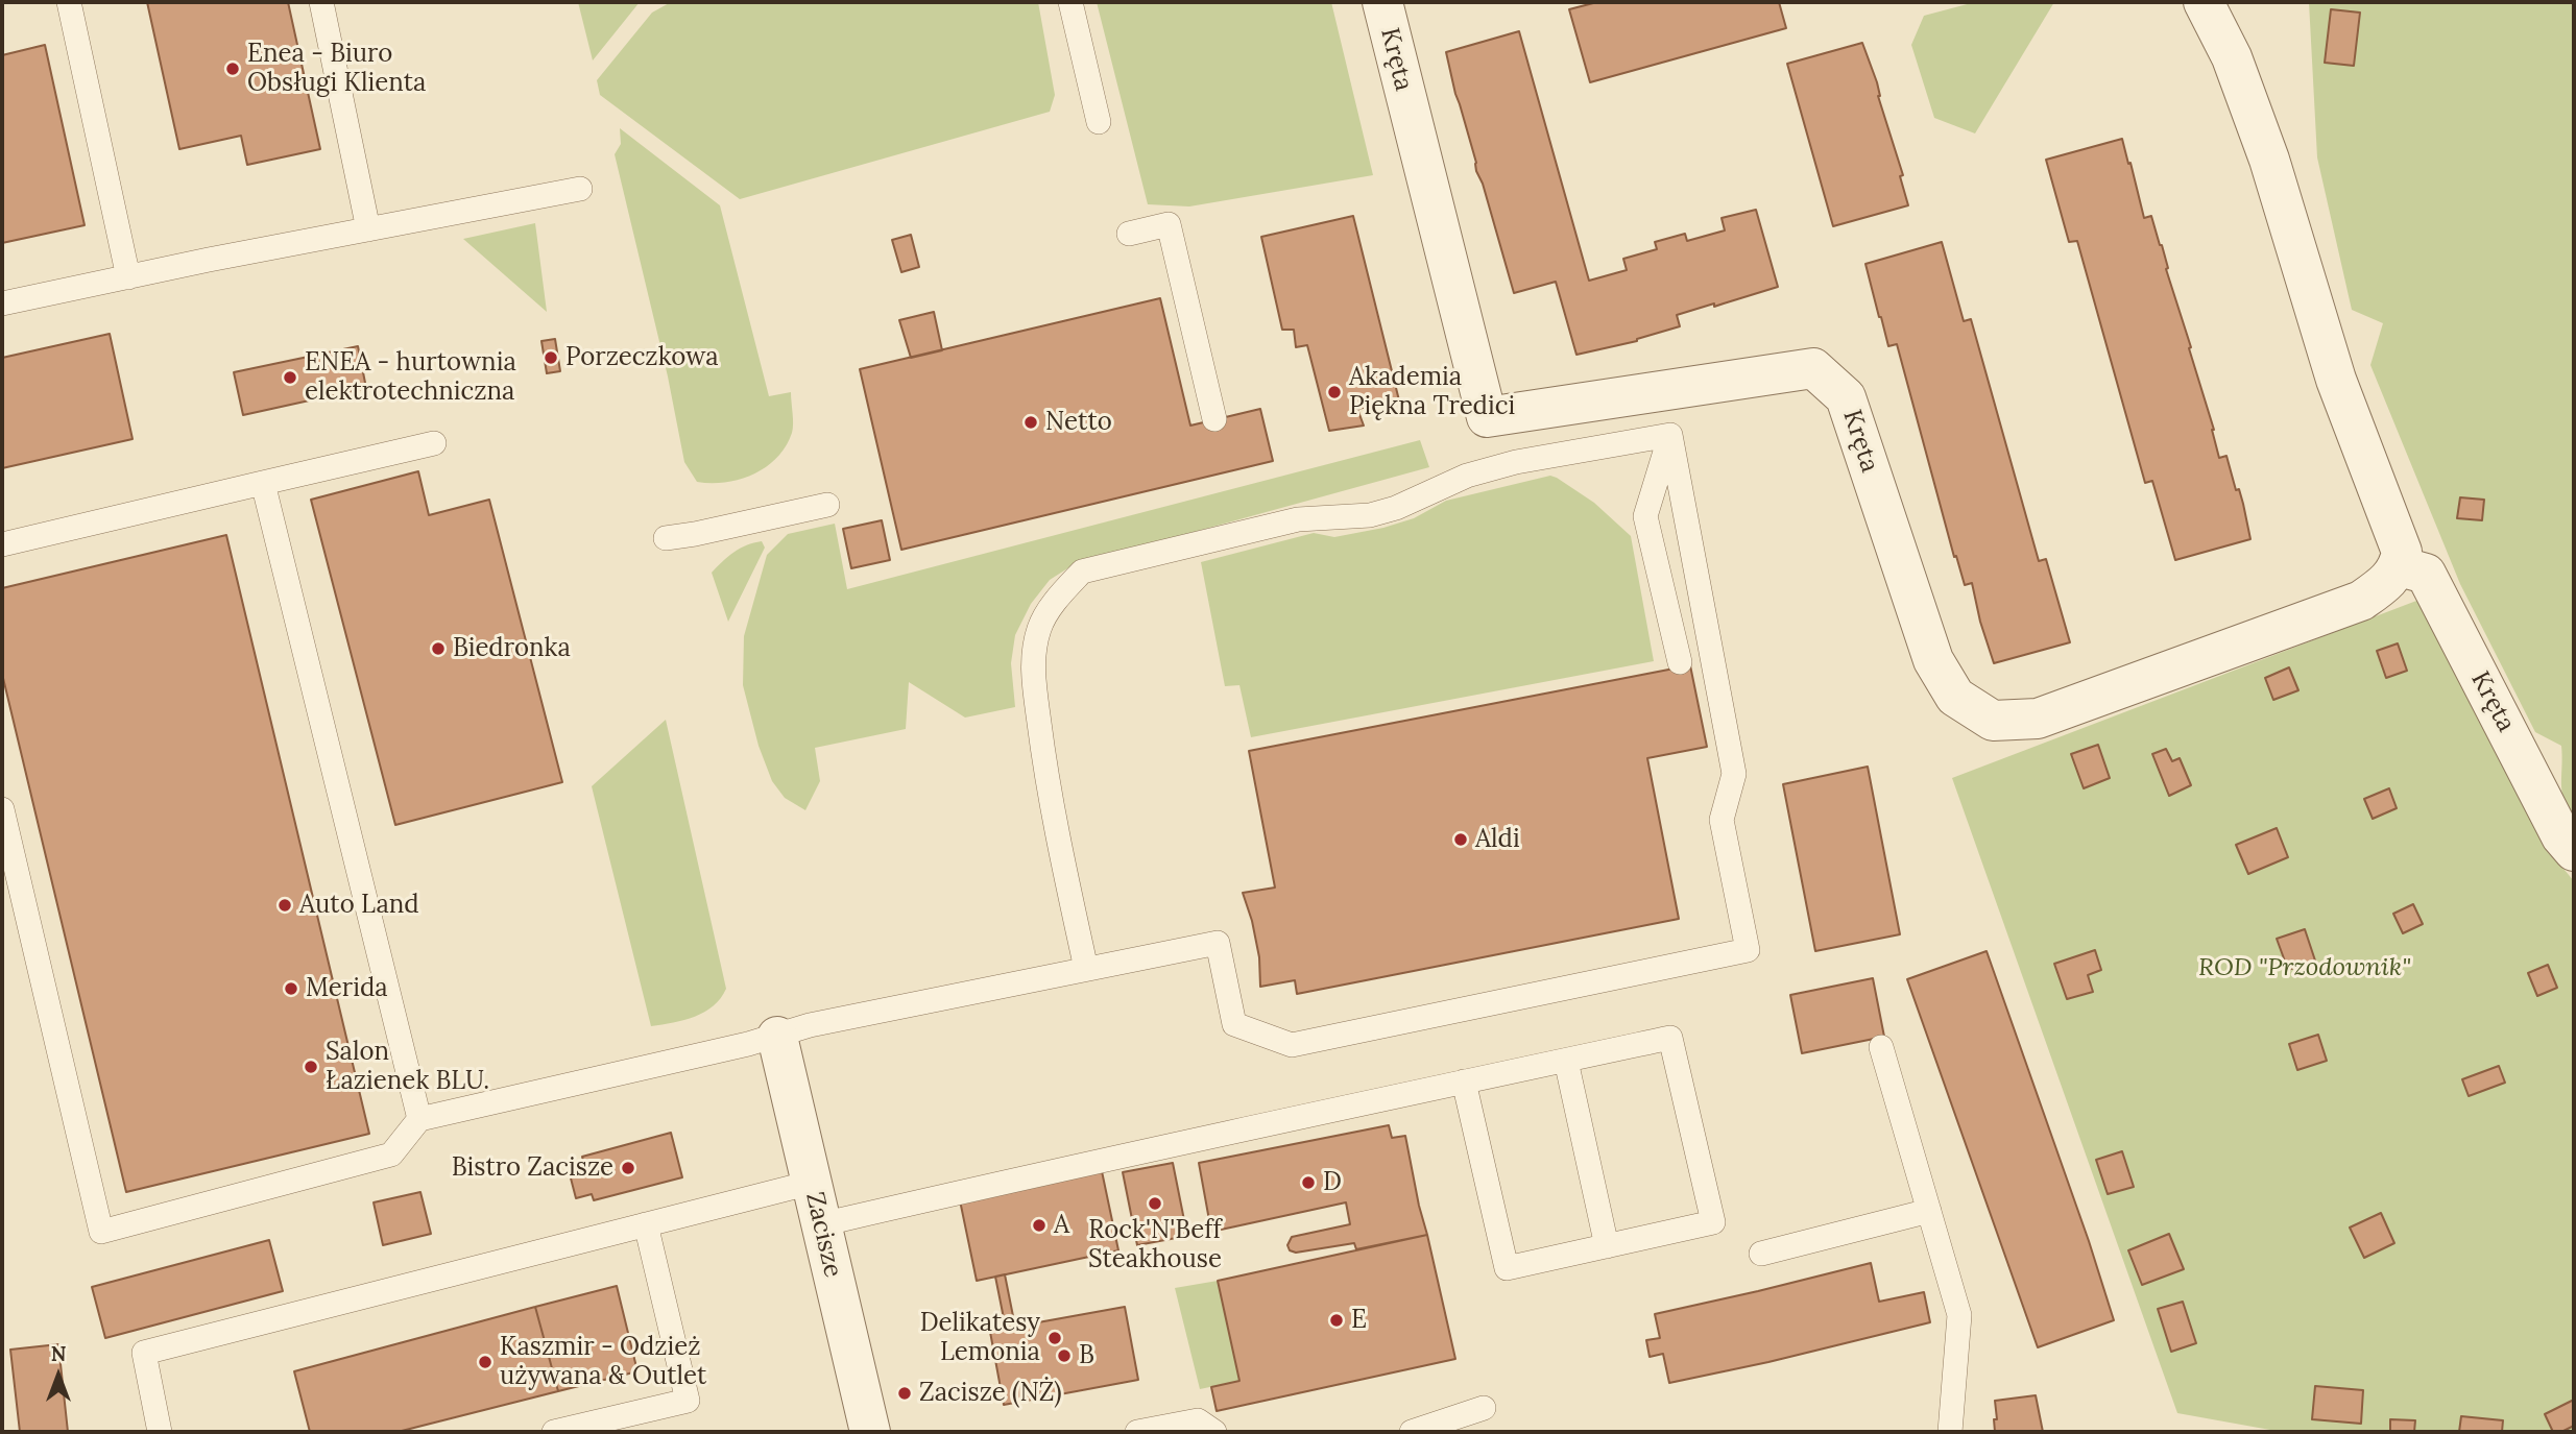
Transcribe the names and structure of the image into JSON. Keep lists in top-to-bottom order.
{
  "streets": {
    "street": ["Kręta", "Zacisze"]
  },
  "parks": ["ROD \"Przodownik\""],
  "places": [
    "Enea - Biuro Obsługi Klienta",
    "Porzeczkowa",
    "ENEA - hurtownia elektrotechniczna",
    "Akademia Piękna Tredici",
    "Netto",
    "Biedronka",
    "Aldi",
    "Auto Land",
    "Merida",
    "Salon Łazienek BLU.",
    "Bistro Zacisze",
    "D",
    "Rock'N'Beff Steakhouse",
    "A",
    "E",
    "Delikatesy Lemonia",
    "B",
    "Kaszmir - Odzież używana & Outlet",
    "Zacisze (NŻ)"
  ],
  "north": "top"
}
